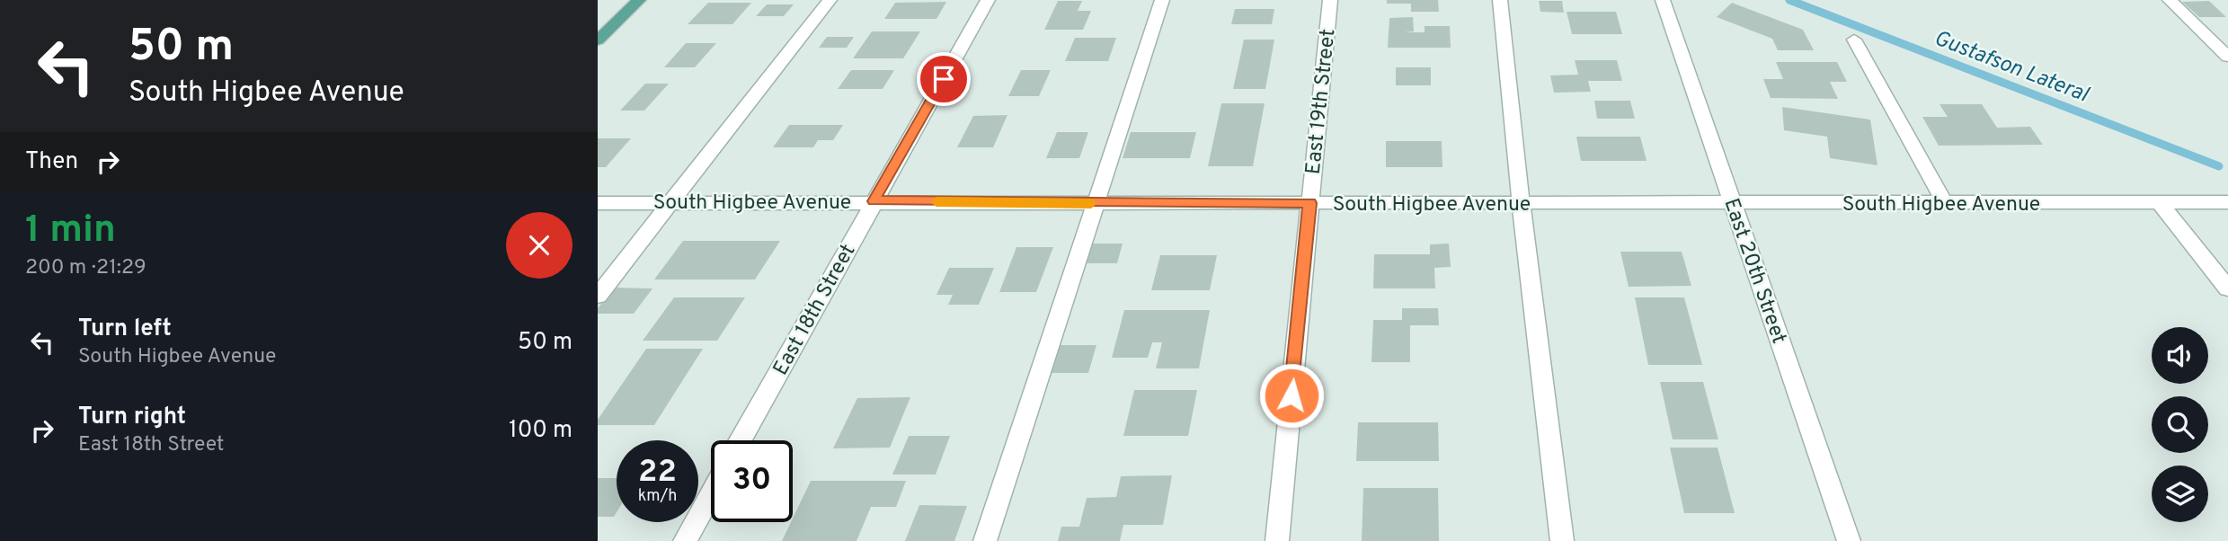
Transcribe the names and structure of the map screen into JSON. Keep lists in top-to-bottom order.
{
  "streets": {
    "street": [
      "East 19th Street",
      "South Higbee Avenue",
      "East 20th Street",
      "East 18th Street"
    ]
  },
  "crossings": [
    ["East 19th Street", "South Higbee Avenue"],
    ["South Higbee Avenue", "East 20th Street"],
    ["South Higbee Avenue", "East 18th Street"]
  ],
  "water": ["Gustafson Lateral"],
  "page": {
    "turn": ["50 m", "South Higbee Avenue"],
    "then": "Then",
    "heading": ["1 min", "200 m · 21:29"],
    "list": [
      {
        "name": "Turn left",
        "note": "South Higbee Avenue",
        "value": "50 m"
      },
      {
        "name": "Turn right",
        "note": "East 18th Street",
        "value": "100 m"
      }
    ],
    "speed": "22 km/h",
    "limit": "30"
  }
}
